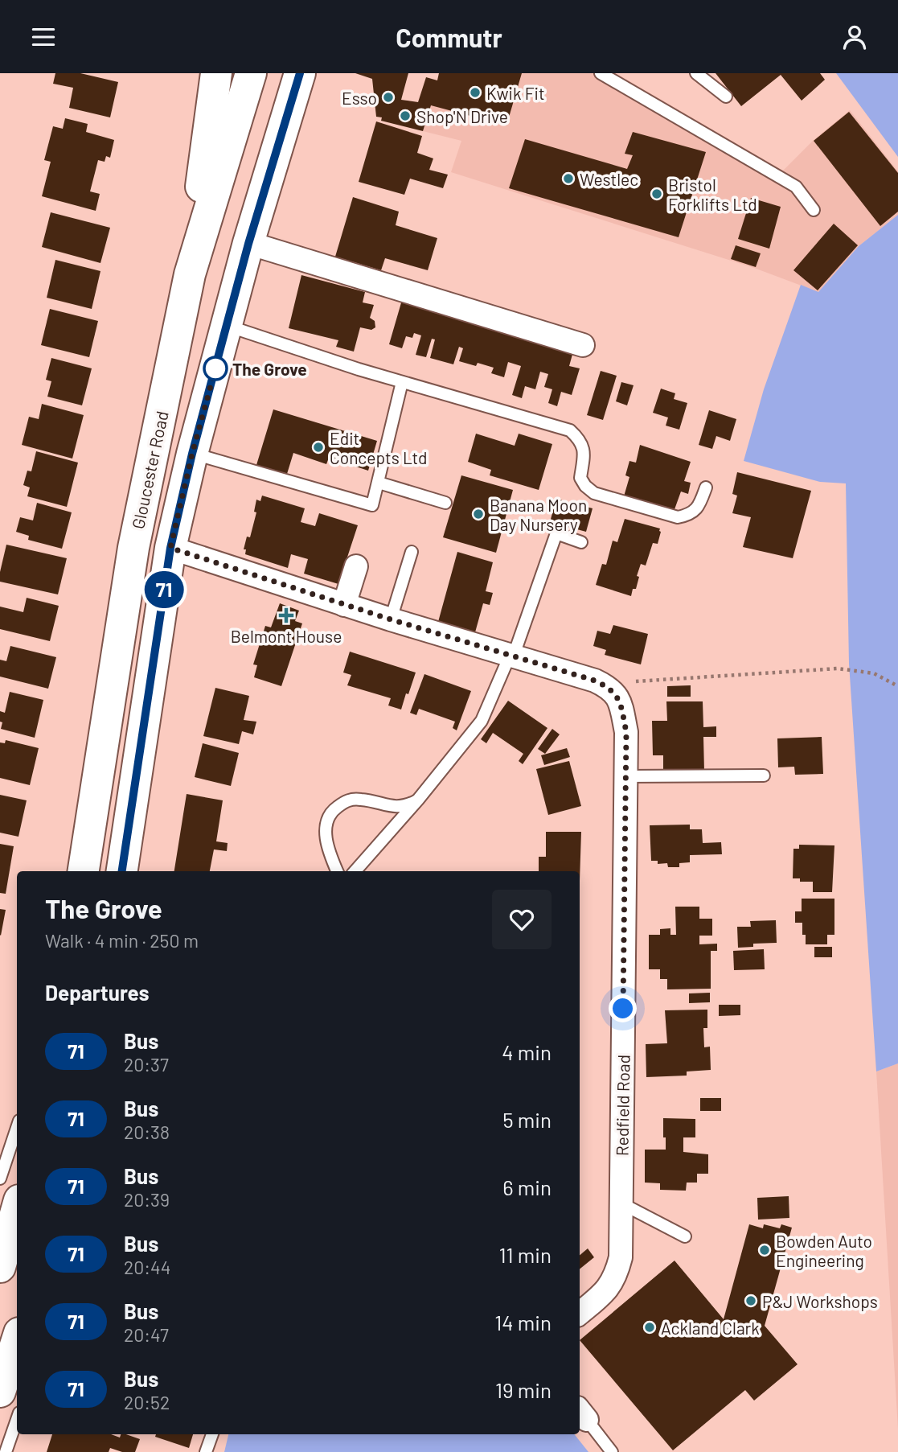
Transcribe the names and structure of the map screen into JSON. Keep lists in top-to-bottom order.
{
  "streets": {
    "main road": ["Gloucester Road"],
    "street": ["Redfield Road"]
  },
  "places": {
    "other": [
      "Kwik Fit",
      "Esso",
      "Shop'N Drive",
      "Westlec",
      "Bristol Forklifts Ltd",
      "The Grove",
      "Edit Concepts Ltd",
      "Banana Moon Day Nursery",
      "Bowden Auto Engineering",
      "P&J Workshops",
      "Ackland Clark"
    ],
    "health": ["Belmont House"]
  },
  "lines": ["bus line 71"],
  "page": {
    "header": "Commutr",
    "on_map": "71",
    "heading": [
      ["The Grove", "Walk · 4 min · 250 m"],
      "Departures"
    ],
    "list": [
      {
        "mark": "71",
        "name": "Bus",
        "note": "20:37",
        "value": "4 min"
      },
      {
        "mark": "71",
        "name": "Bus",
        "note": "20:38",
        "value": "5 min"
      },
      {
        "mark": "71",
        "name": "Bus",
        "note": "20:39",
        "value": "6 min"
      },
      {
        "mark": "71",
        "name": "Bus",
        "note": "20:44",
        "value": "11 min"
      },
      {
        "mark": "71",
        "name": "Bus",
        "note": "20:47",
        "value": "14 min"
      },
      {
        "mark": "71",
        "name": "Bus",
        "note": "20:52",
        "value": "19 min"
      }
    ]
  }
}
